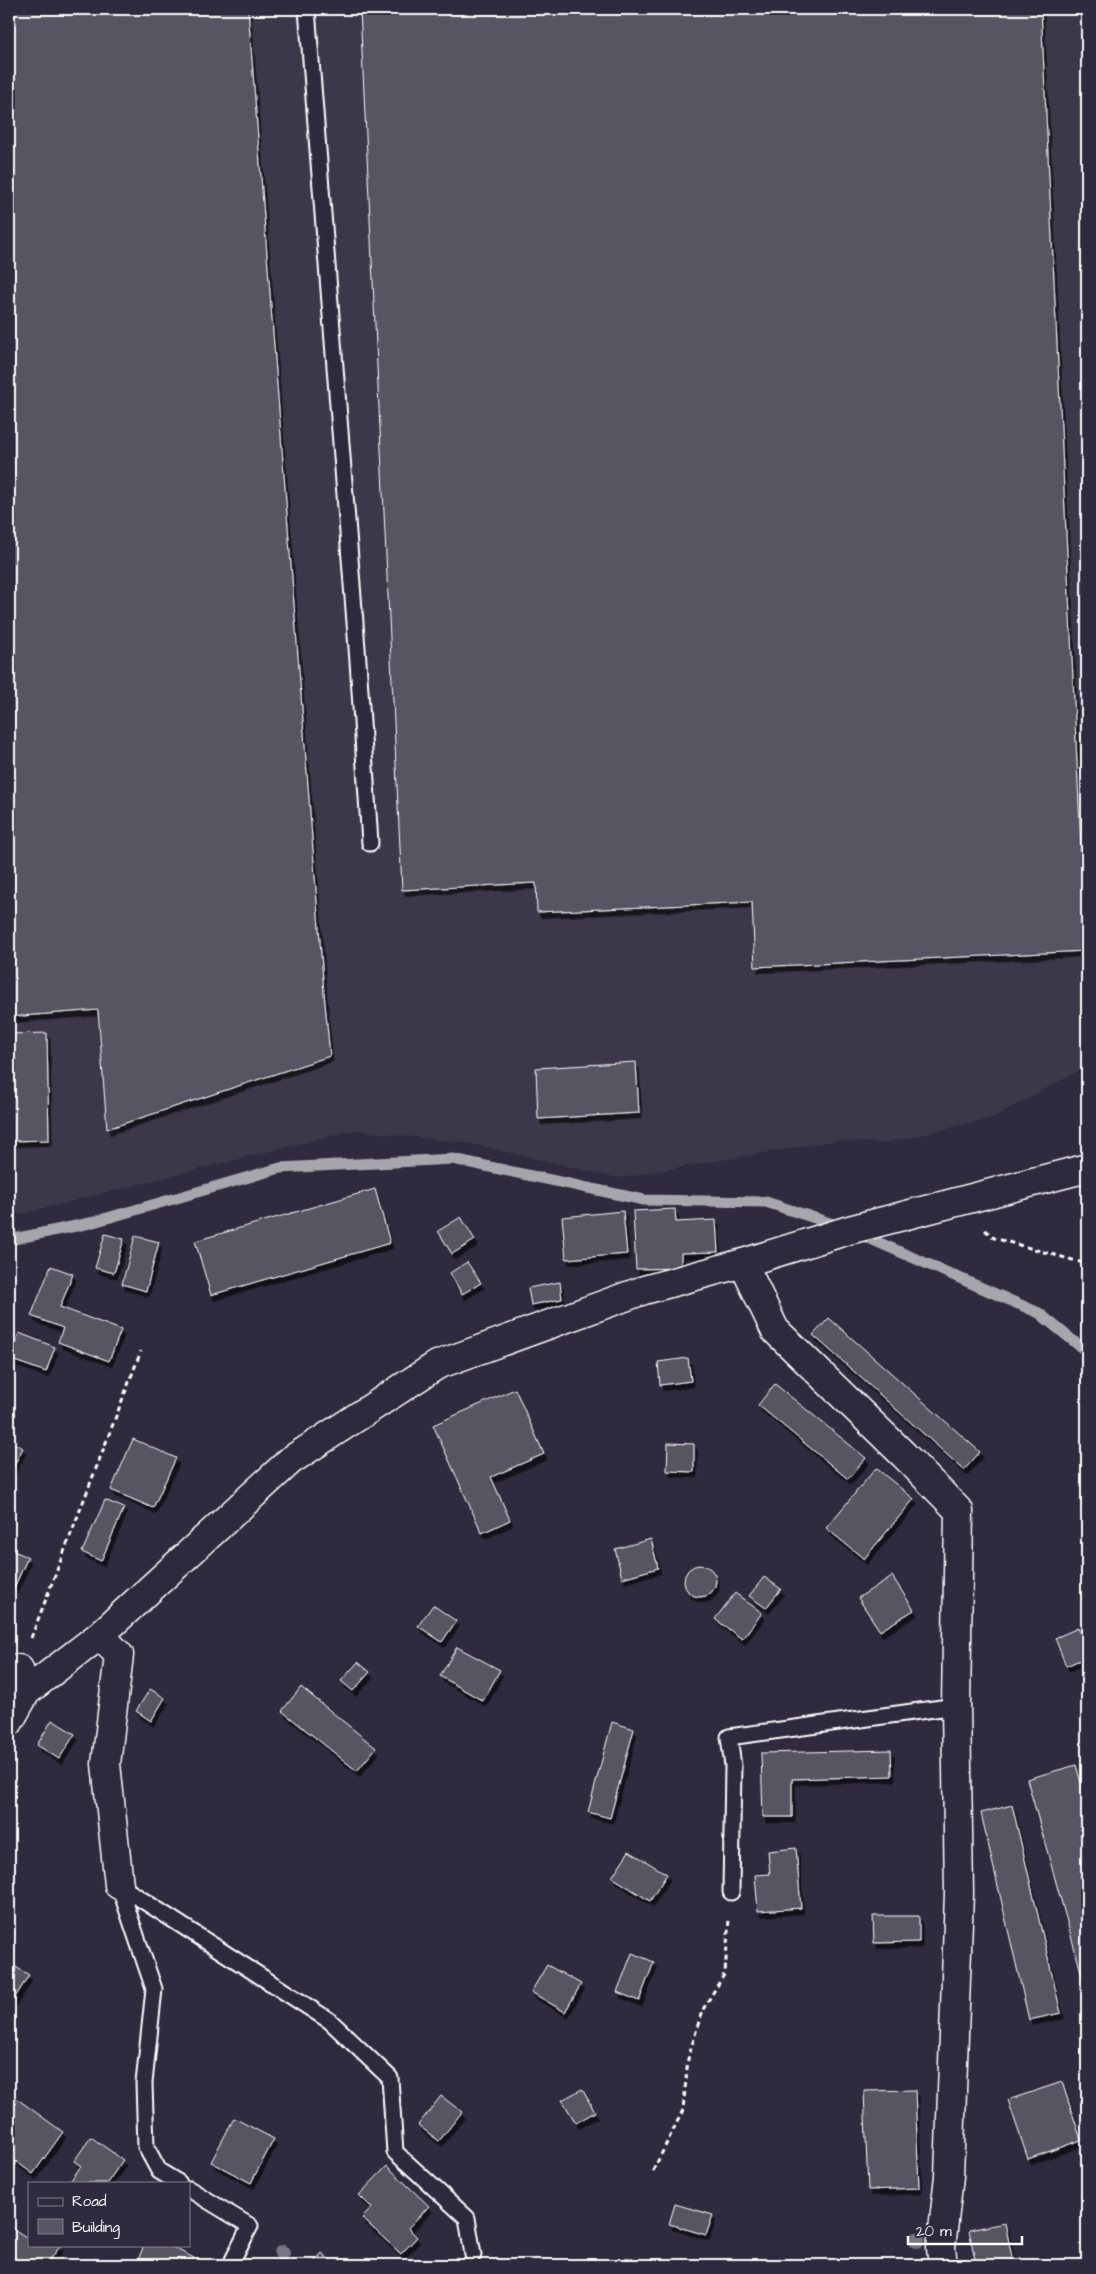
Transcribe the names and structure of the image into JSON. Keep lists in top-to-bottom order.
{
  "legend": ["Road", "Building"],
  "scale_bar": "20 m"
}
